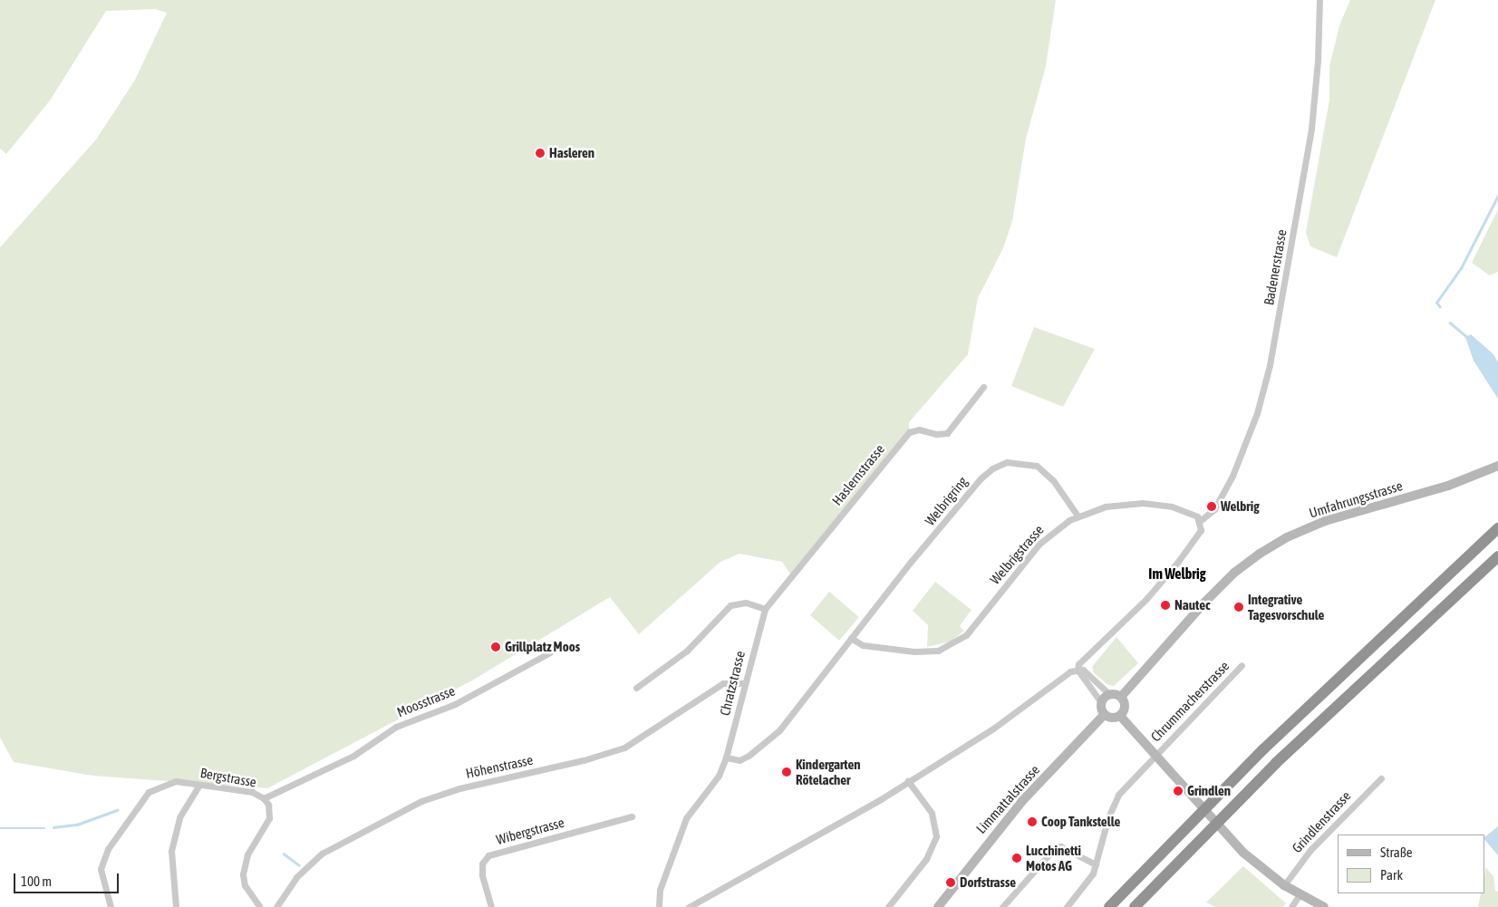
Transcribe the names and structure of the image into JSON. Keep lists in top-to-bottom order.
{
  "streets": {
    "main road": ["Umfahrungsstrasse", "Limmattalstrasse"],
    "street": [
      "Badenerstrasse",
      "Haslernstrasse",
      "Welbrigring",
      "Welbrigstrasse",
      "Chratzstrasse",
      "Moosstrasse",
      "Chrummacherstrasse",
      "Höhenstrasse",
      "Bergstrasse",
      "Grindlenstrasse",
      "Wibergstrasse"
    ]
  },
  "crossings": [
    ["Badenerstrasse", "Welbrigstrasse"],
    ["Haslernstrasse", "Chratzstrasse"],
    ["Umfahrungsstrasse", "Limmattalstrasse"],
    ["Welbrigring", "Welbrigstrasse"],
    ["Chratzstrasse", "Höhenstrasse"],
    ["Moosstrasse", "Bergstrasse"]
  ],
  "districts": ["Im Welbrig"],
  "places": [
    "Hasleren",
    "Welbrig",
    "Nautec",
    "Integrative Tagesvorschule",
    "Grillplatz Moos",
    "Kindergarten Rötelacher",
    "Grindlen",
    "Coop Tankstelle",
    "Lucchinetti Motos AG",
    "Dorfstrasse"
  ],
  "legend": ["Straße", "Park"],
  "scale_bar": "100 m"
}
